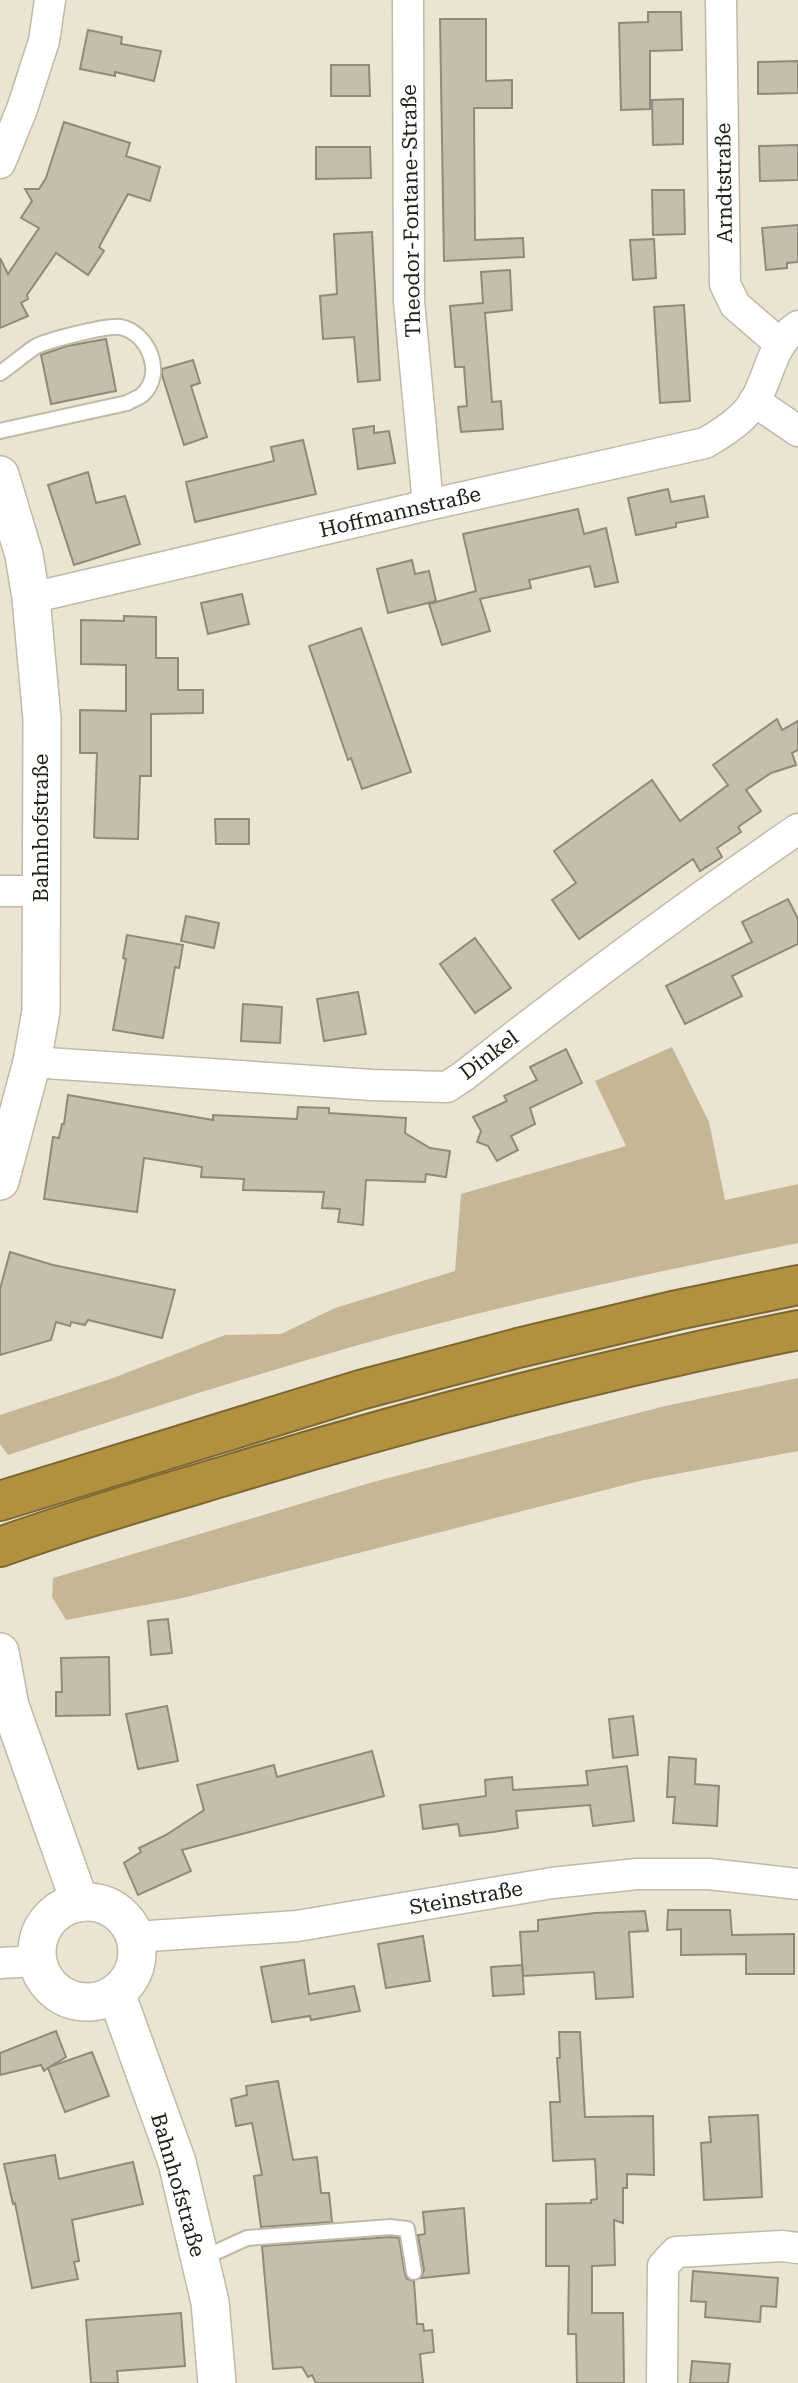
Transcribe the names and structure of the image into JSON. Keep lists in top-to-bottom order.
{
  "streets": {
    "street": [
      "Arndtstraße",
      "Theodor-Fontane-Straße",
      "Hoffmannstraße",
      "Bahnhofstraße",
      "Dinkel",
      "Steinstraße"
    ]
  },
  "crossings": [
    ["Arndtstraße", "Hoffmannstraße"],
    ["Theodor-Fontane-Straße", "Hoffmannstraße"],
    ["Hoffmannstraße", "Bahnhofstraße"],
    ["Bahnhofstraße", "Dinkel"],
    ["Bahnhofstraße", "Steinstraße"]
  ]
}
